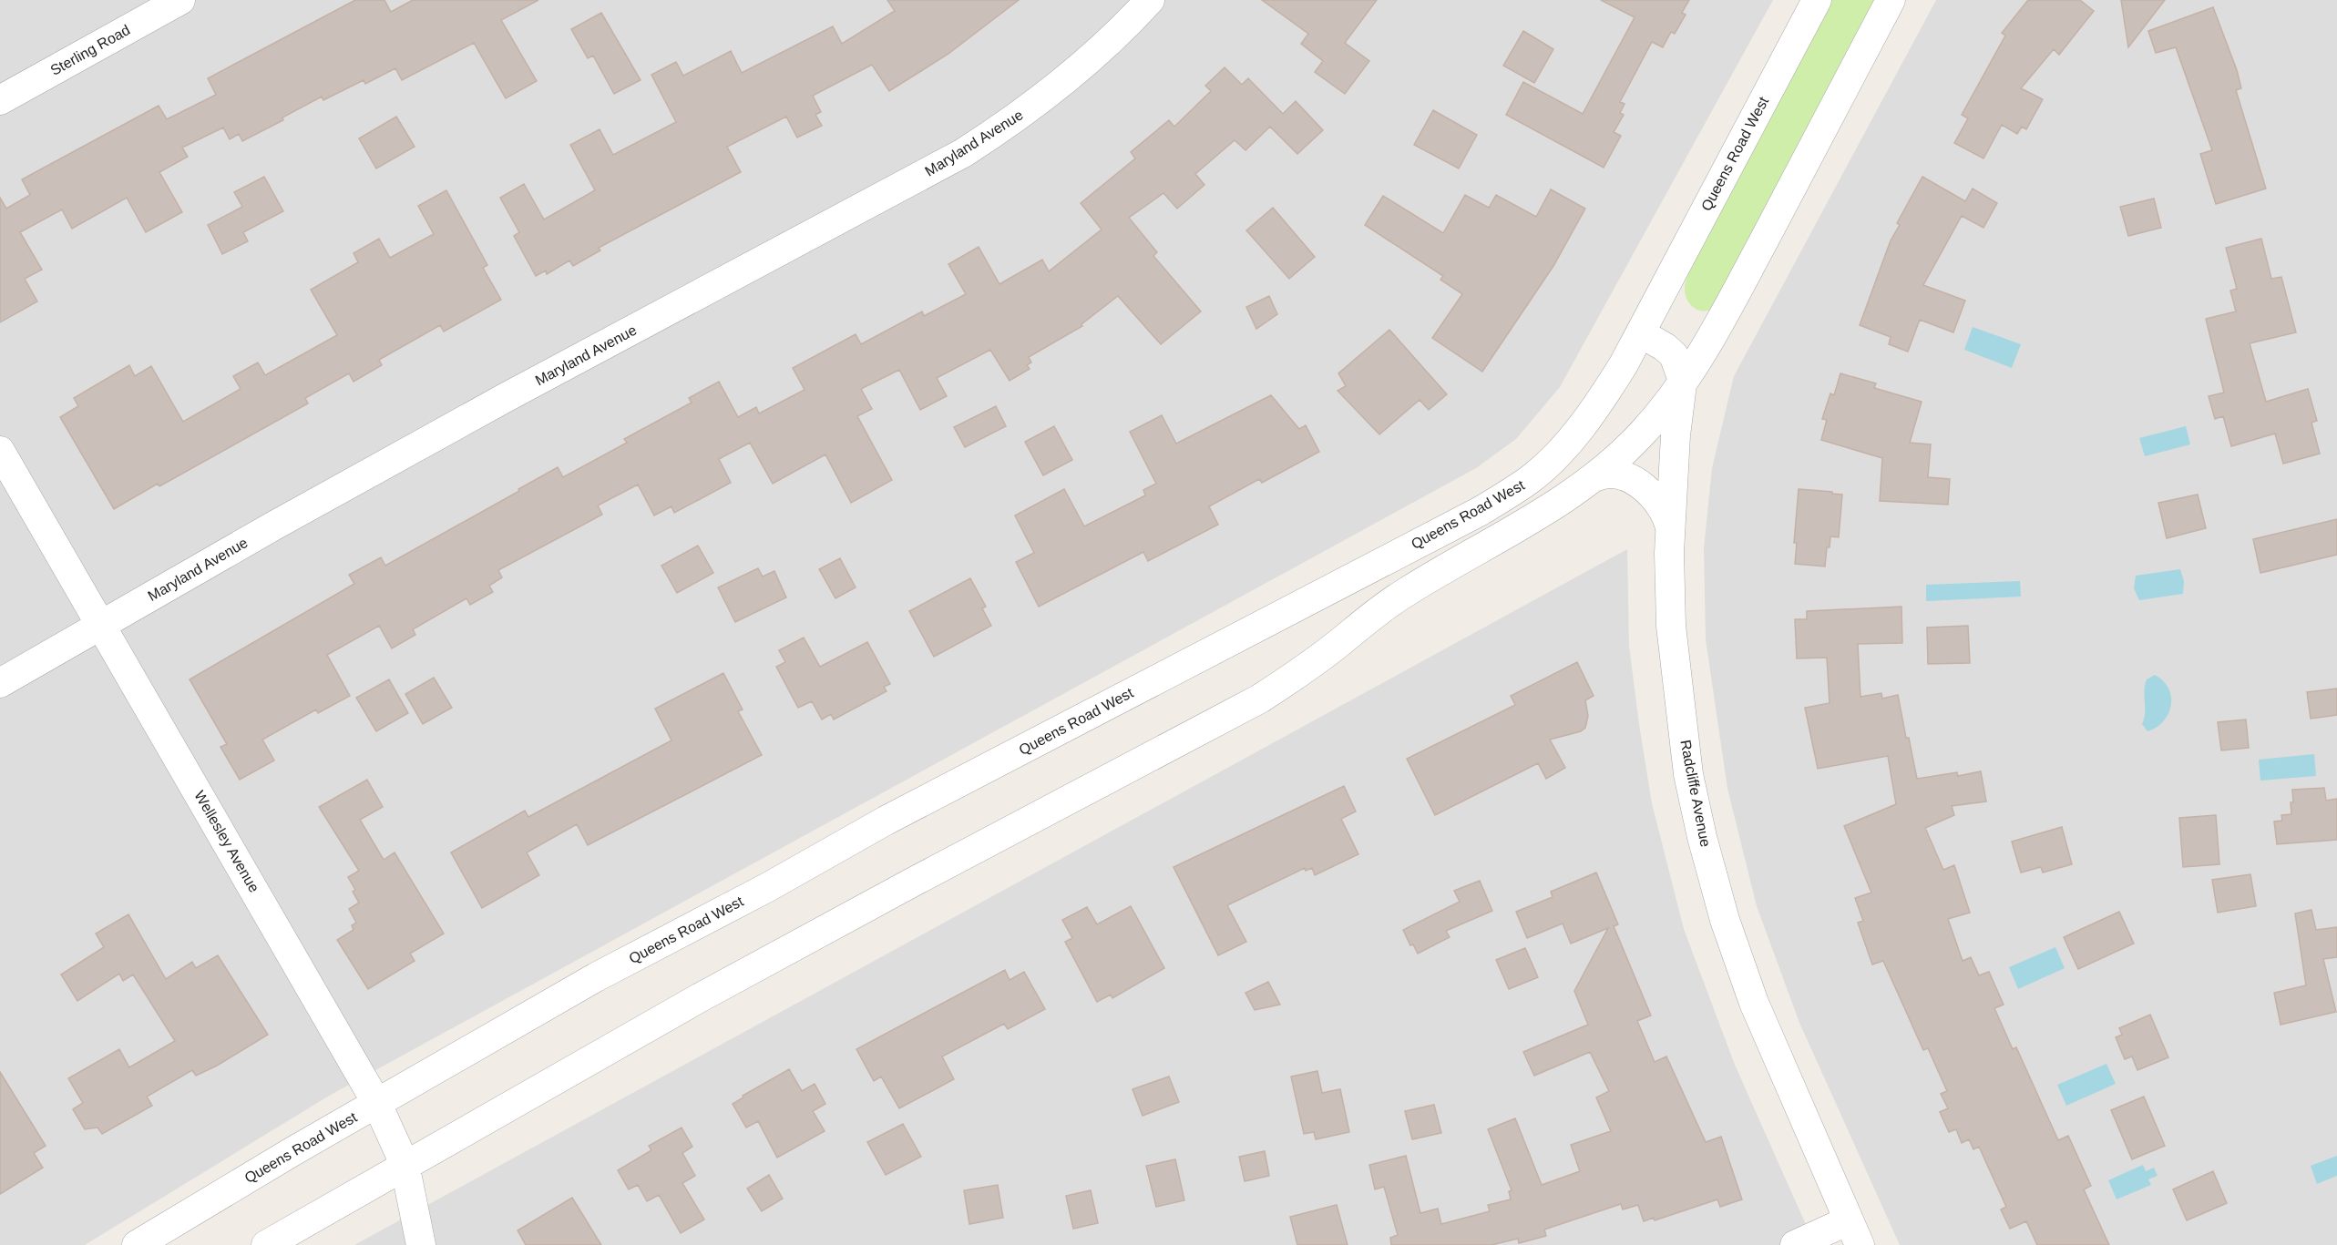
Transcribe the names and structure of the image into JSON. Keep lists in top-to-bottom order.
{
  "streets": {
    "street": [
      "Sterling Road",
      "Maryland Avenue",
      "Queens Road West",
      "Radcliffe Avenue",
      "Wellesley Avenue"
    ]
  },
  "crossings": [
    ["Maryland Avenue", "Wellesley Avenue"],
    ["Queens Road West", "Radcliffe Avenue"],
    ["Queens Road West", "Wellesley Avenue"]
  ]
}
